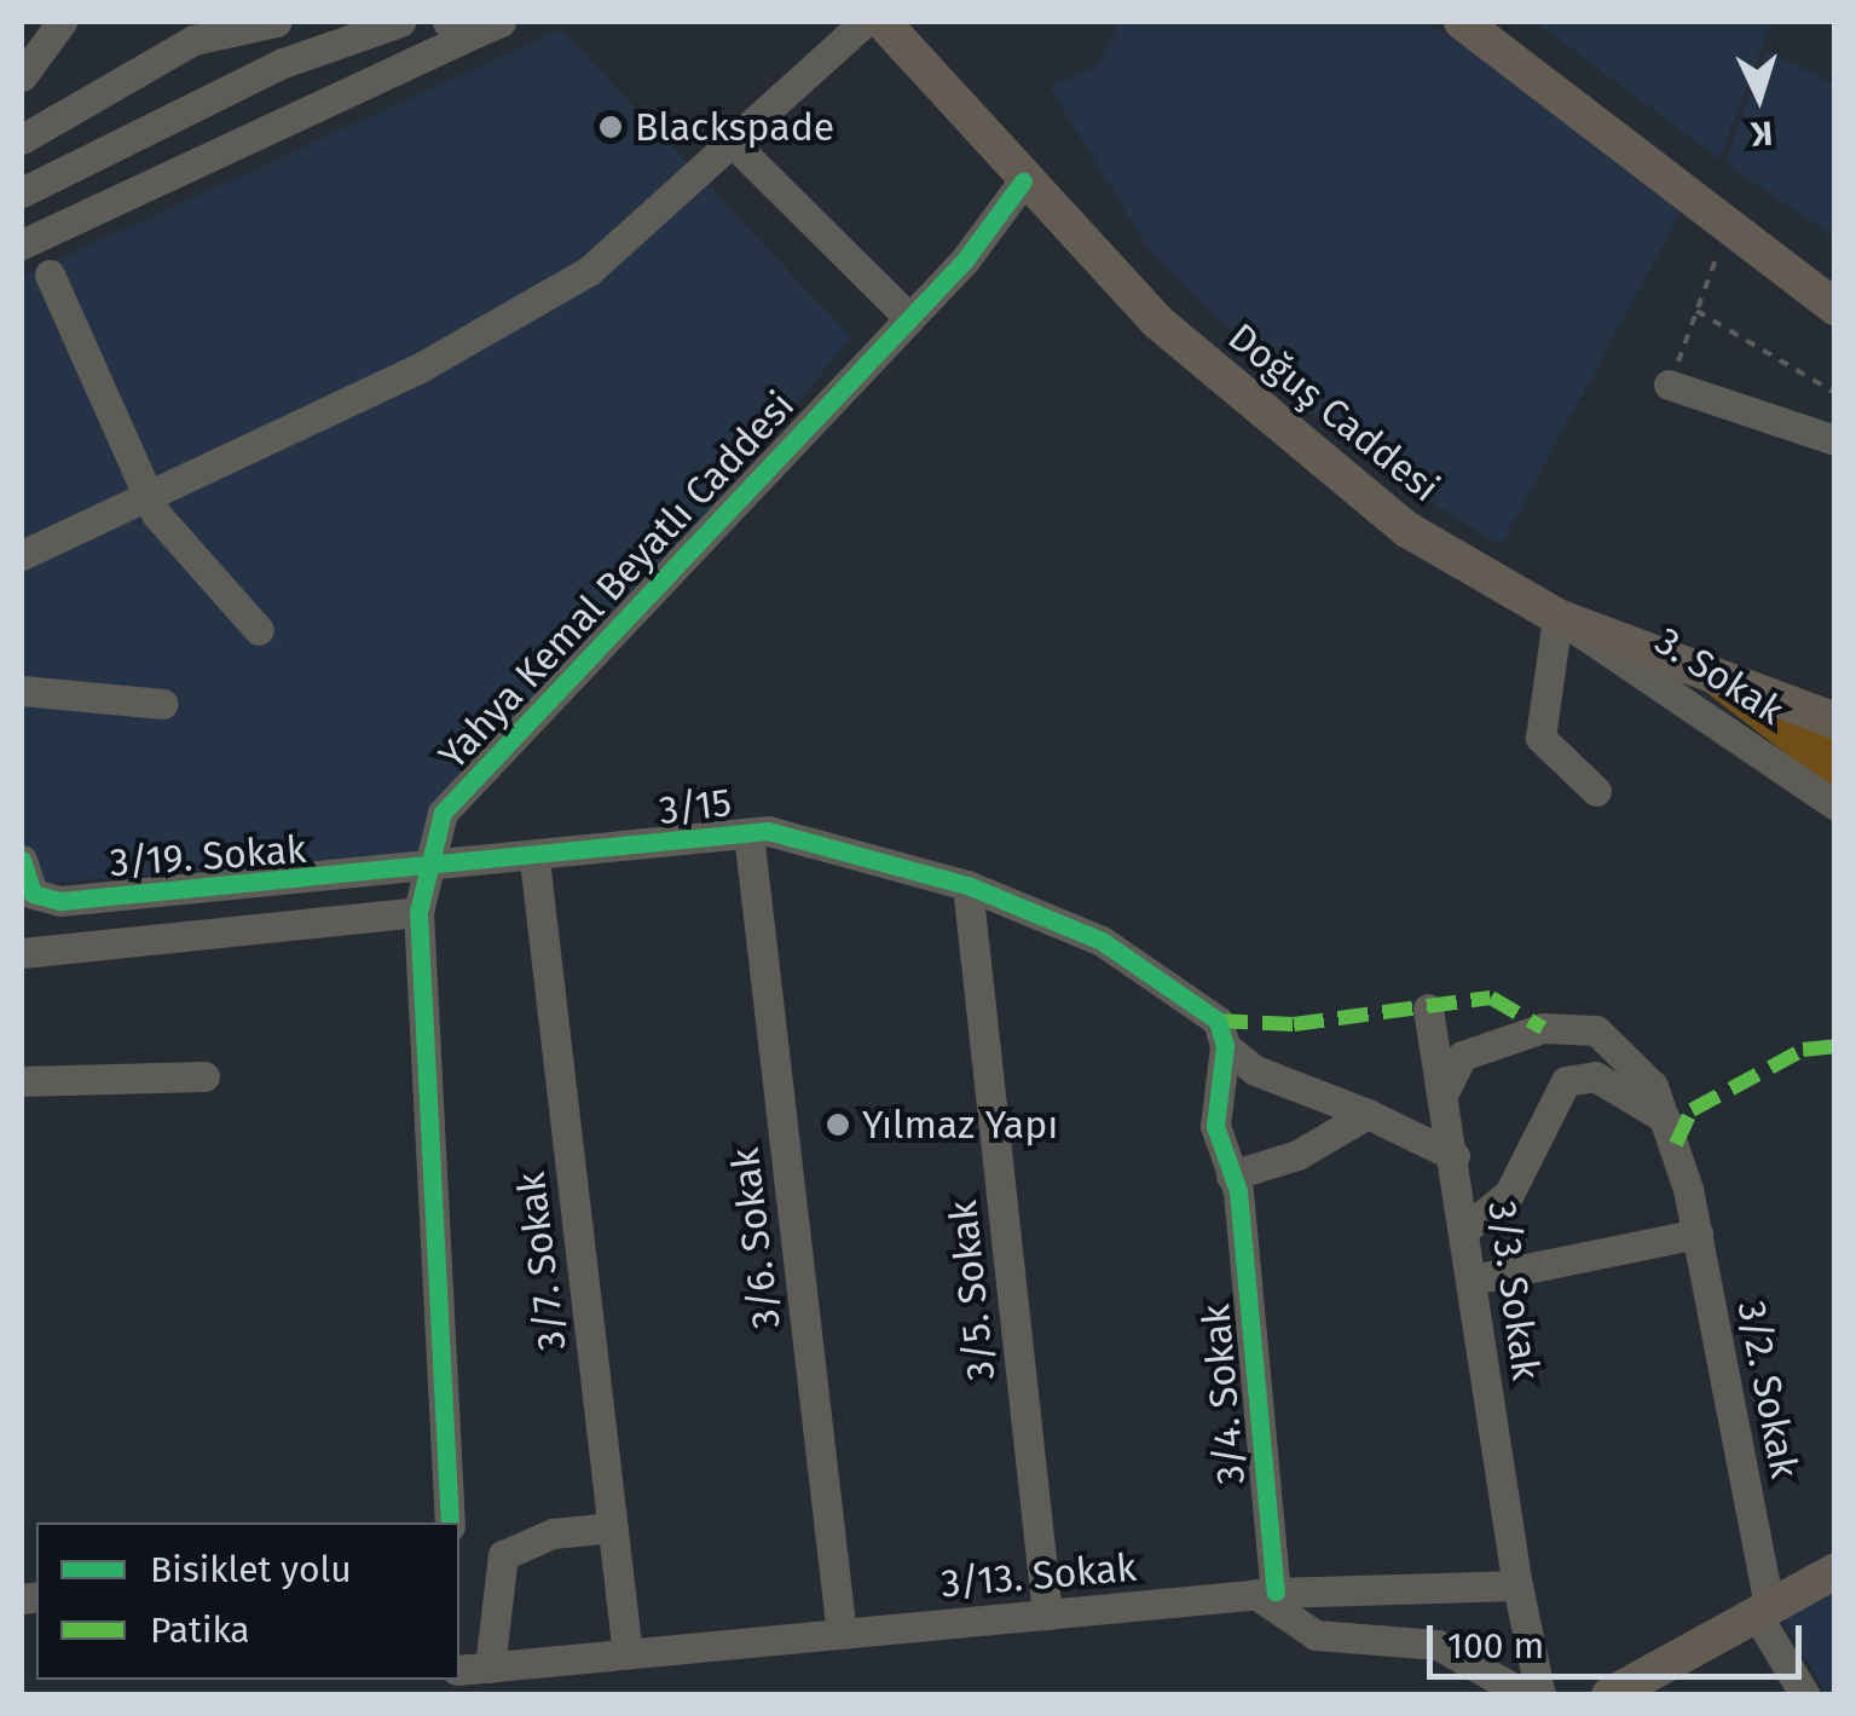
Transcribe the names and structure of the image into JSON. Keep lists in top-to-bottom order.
{
  "streets": {
    "main road": ["Doğuş Caddesi"],
    "street": [
      "Yahya Kemal Beyatlı Caddesi",
      "3. Sokak",
      "3/15",
      "3/19. Sokak",
      "3/6. Sokak",
      "3/7. Sokak",
      "3/5. Sokak",
      "3/3. Sokak",
      "3/2. Sokak",
      "3/4. Sokak",
      "3/13. Sokak"
    ]
  },
  "crossings": [
    ["Doğuş Caddesi", "Yahya Kemal Beyatlı Caddesi"],
    ["Doğuş Caddesi", "3. Sokak"],
    ["Yahya Kemal Beyatlı Caddesi", "3/15"],
    ["Yahya Kemal Beyatlı Caddesi", "3/19. Sokak"],
    ["3/15", "3/19. Sokak"],
    ["3/15", "3/6. Sokak"],
    ["3/15", "3/7. Sokak"],
    ["3/15", "3/5. Sokak"],
    ["3/15", "3/3. Sokak"],
    ["3/15", "3/4. Sokak"],
    ["3/6. Sokak", "3/13. Sokak"],
    ["3/7. Sokak", "3/13. Sokak"],
    ["3/5. Sokak", "3/13. Sokak"],
    ["3/3. Sokak", "3/2. Sokak"],
    ["3/3. Sokak", "3/13. Sokak"],
    ["3/4. Sokak", "3/13. Sokak"]
  ],
  "places": ["Blackspade", "Yılmaz Yapı"],
  "legend": ["Bisiklet yolu", "Patika"],
  "scale_bar": "100 m",
  "north": "bottom"
}
